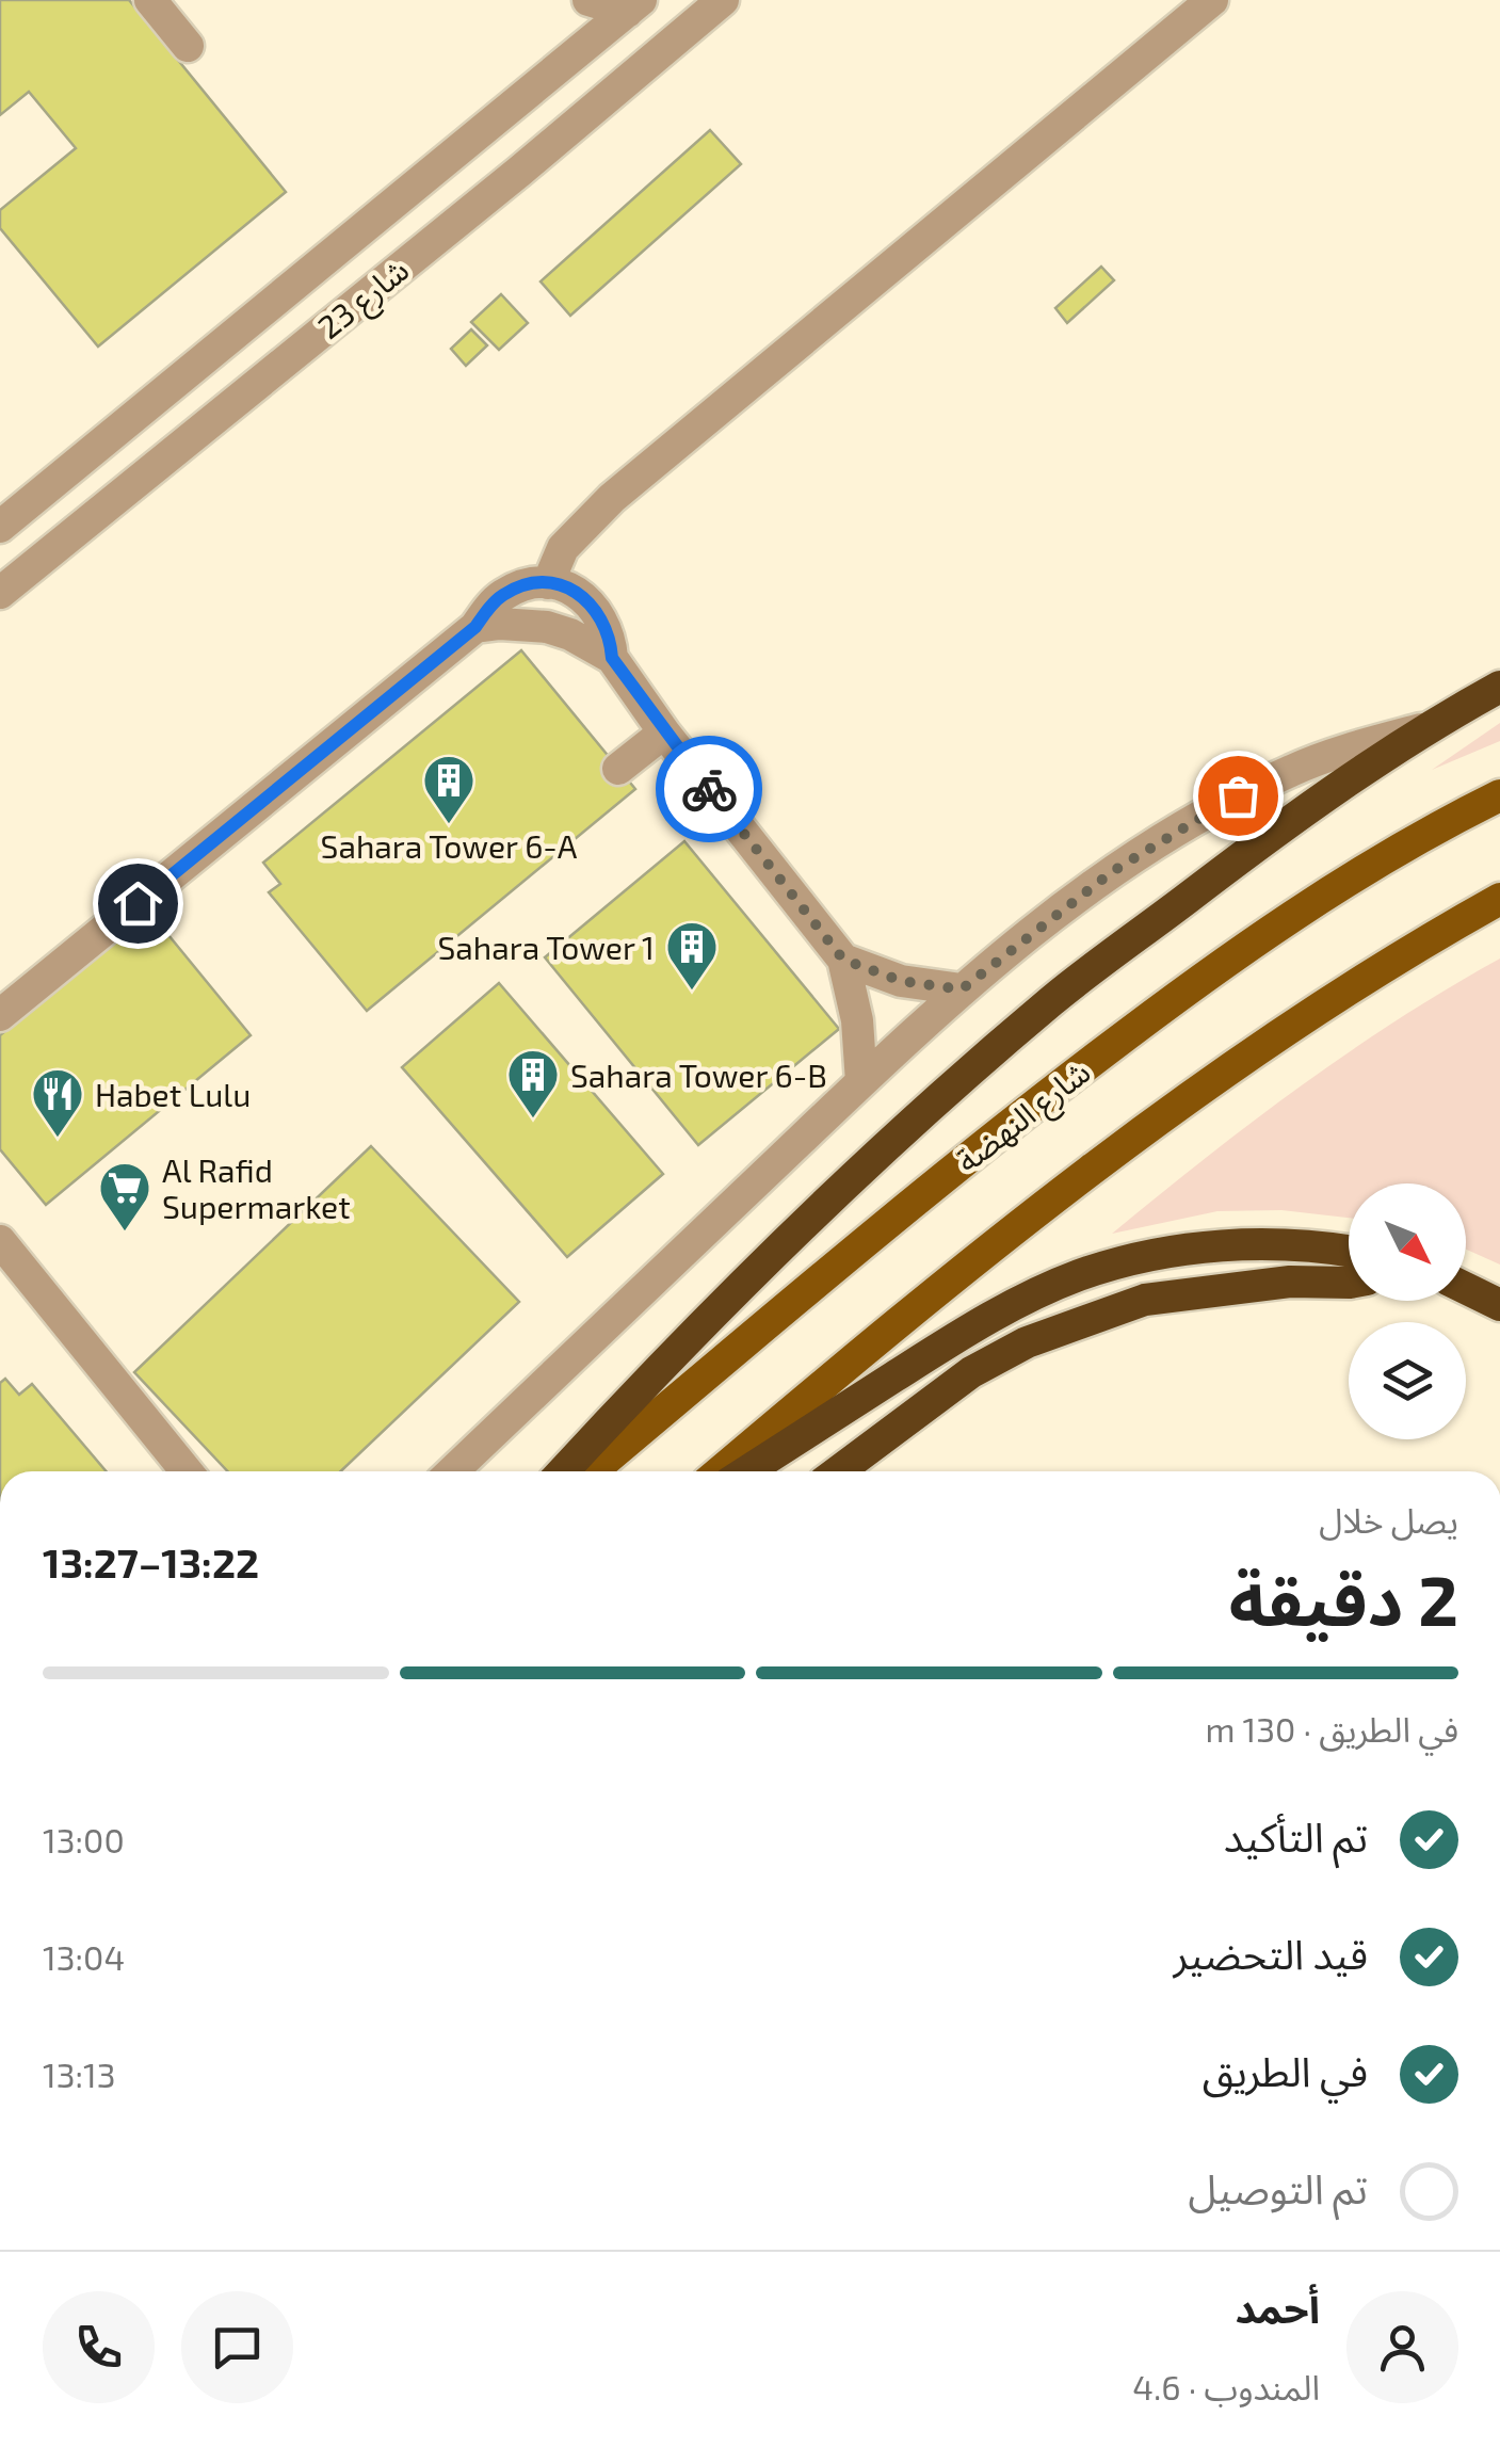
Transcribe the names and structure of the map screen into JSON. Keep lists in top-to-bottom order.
{
  "streets": {
    "main road": ["شارع النهضة"],
    "street": ["شارع 23"]
  },
  "places": {
    "building": ["Sahara Tower 6-A", "Sahara Tower 1", "Sahara Tower 6-B"],
    "restaurant": ["Habet Lulu"],
    "supermarket": ["Al Rafid Supermarket"]
  },
  "north": "bottom right",
  "page": {
    "heading": ["2 دقيقة", "يصل خلال", "13:22–13:27"],
    "panel": ["أحمد", "المندوب · 4.6"],
    "bar": "في الطريق · 130 m",
    "list": [
      ["تم التأكيد", "13:00"],
      ["قيد التحضير", "13:04"],
      ["في الطريق", "13:13"],
      "تم التوصيل"
    ]
  }
}
